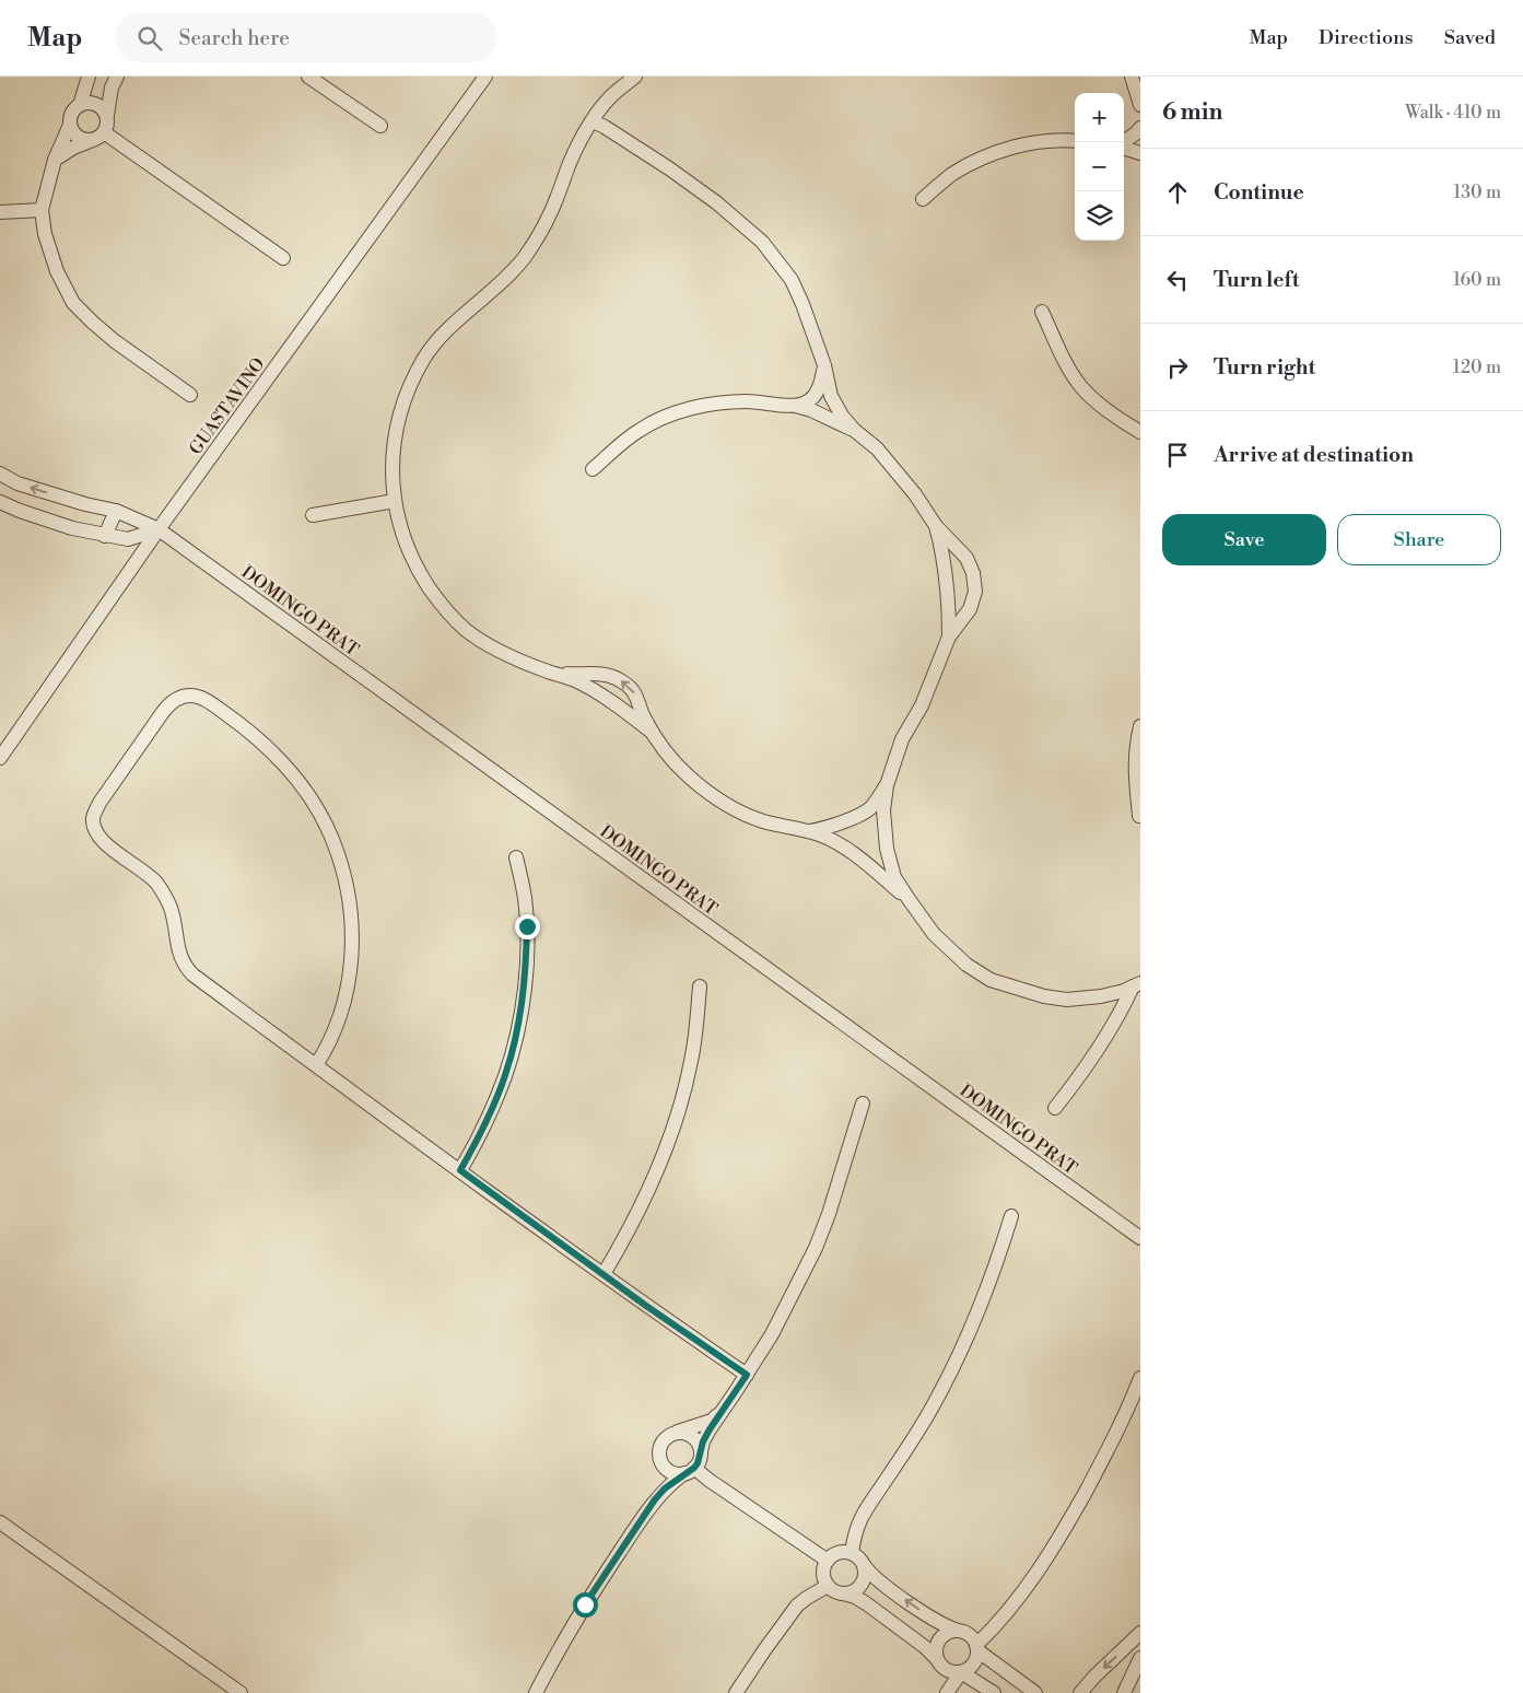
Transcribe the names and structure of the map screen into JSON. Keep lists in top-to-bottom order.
{
  "streets": {
    "street": ["GUASTAVINO", "DOMINGO PRAT"]
  },
  "crossings": [
    ["GUASTAVINO", "DOMINGO PRAT"]
  ],
  "page": {
    "header": "Map",
    "search": "Search here",
    "nav": ["Map", "Directions", "Saved"],
    "heading": ["6 min", "Walk · 410 m"],
    "map_buttons": ["+", "−"],
    "list": [
      ["Continue", "130 m"],
      ["Turn left", "160 m"],
      ["Turn right", "120 m"],
      "Arrive at destination"
    ],
    "buttons": ["Save", "Share"]
  }
}
